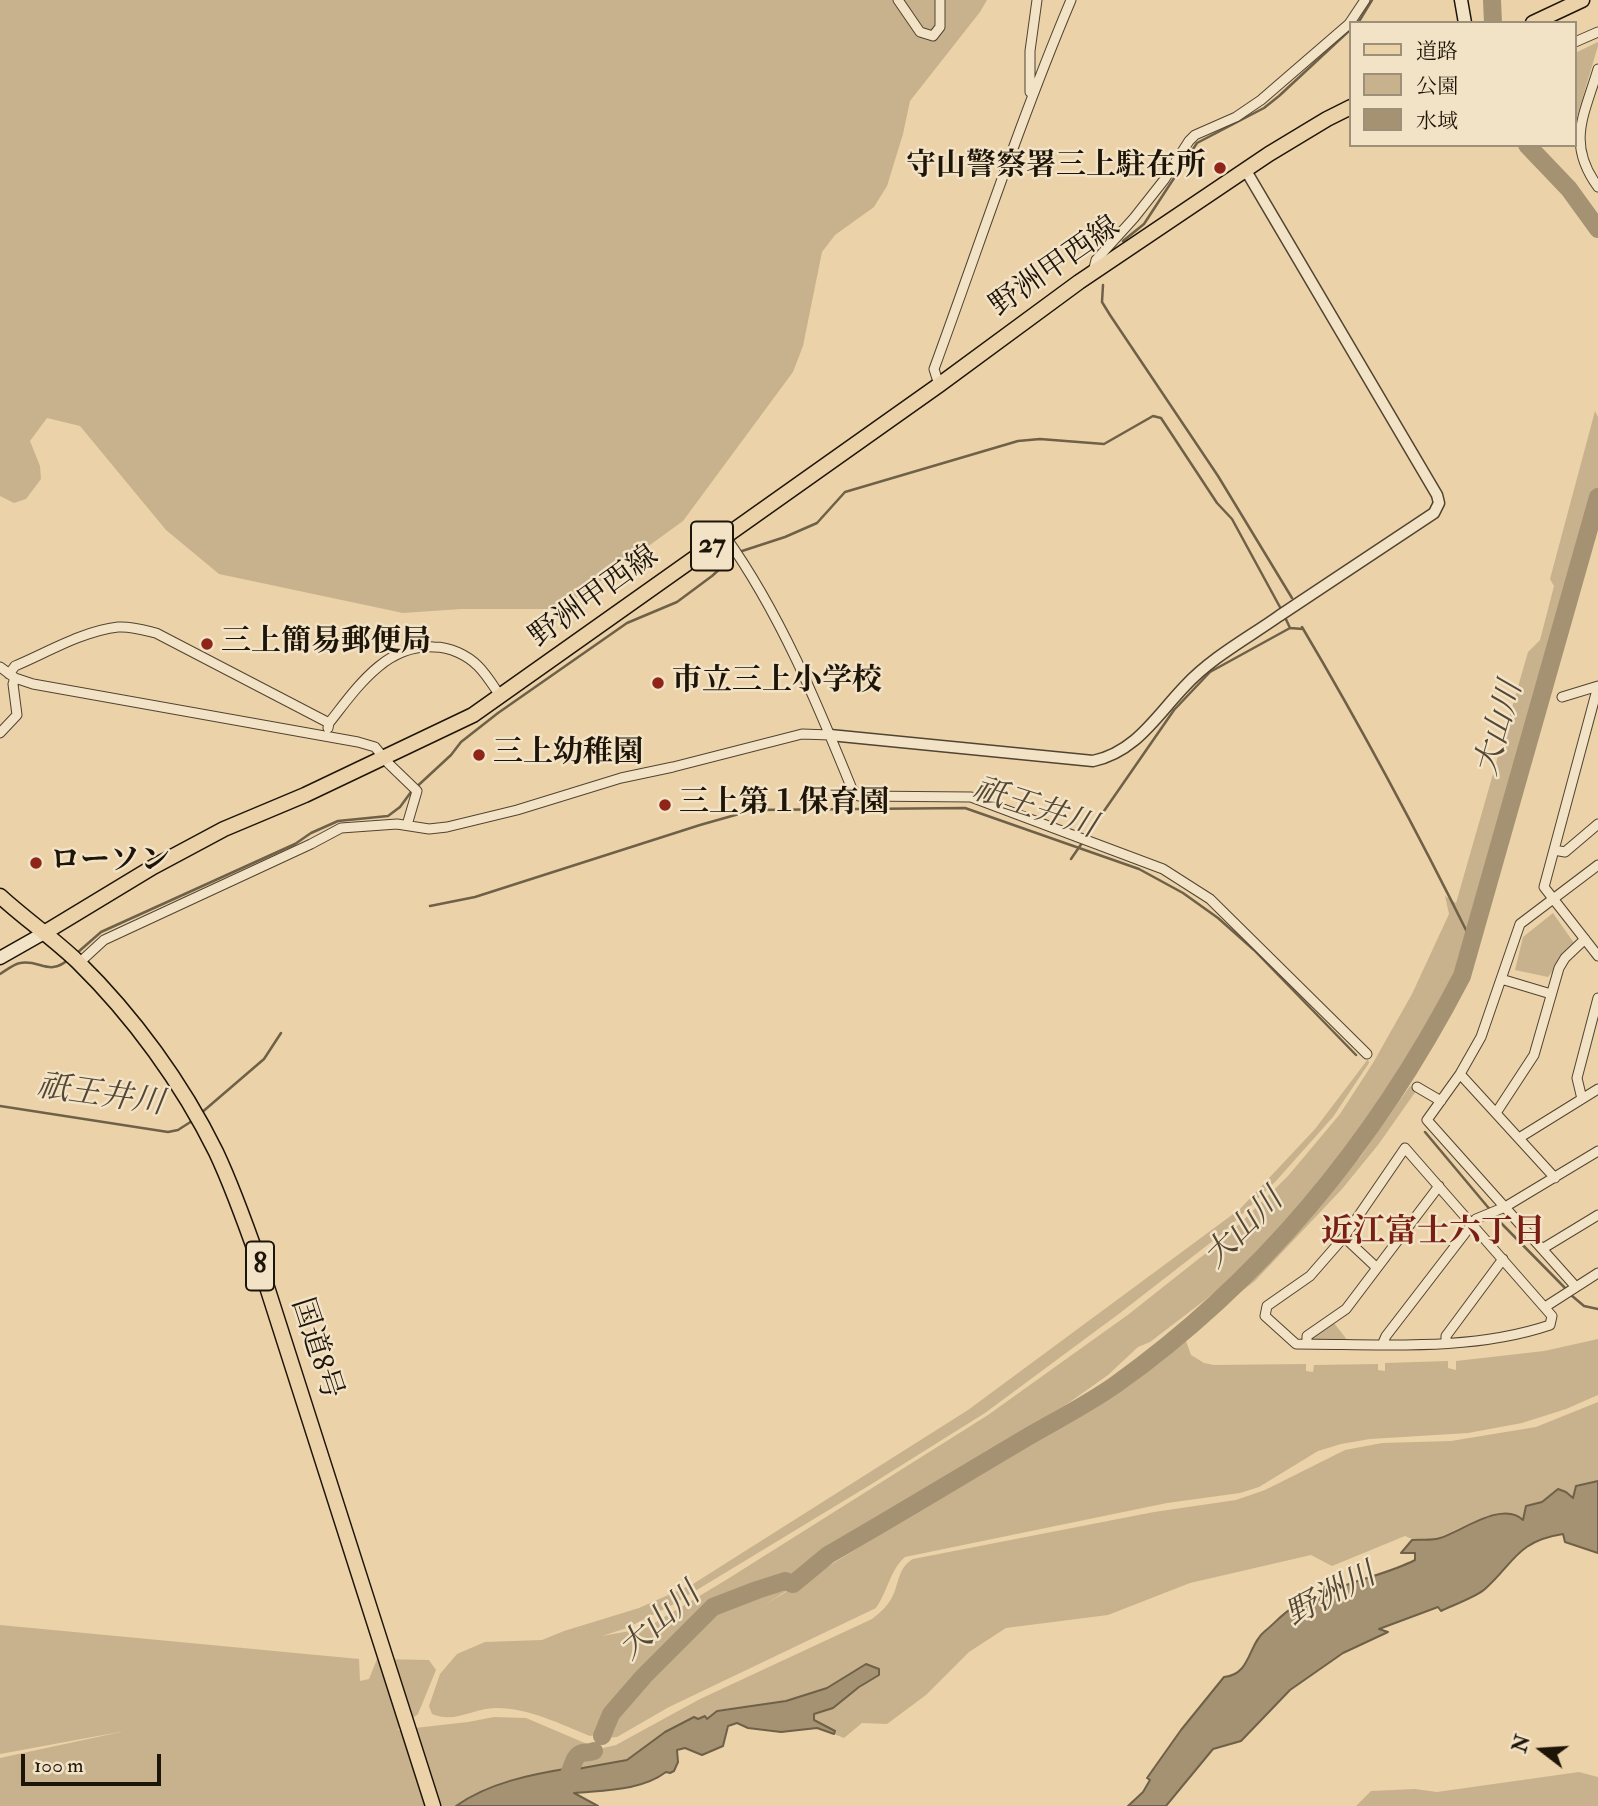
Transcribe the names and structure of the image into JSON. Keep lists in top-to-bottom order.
{
  "streets": {
    "main road": [
      "野洲甲西線",
      "27",
      "8",
      "国道8号"
    ]
  },
  "crossings": [
    ["野洲甲西線", "国道8号"]
  ],
  "districts": ["近江富士六丁目"],
  "water": ["大山川", "祇王井川", "野洲川"],
  "places": [
    "守山警察署三上駐在所",
    "三上簡易郵便局",
    "市立三上小学校",
    "三上幼稚園",
    "三上第１保育園",
    "ローソン"
  ],
  "legend": ["道路", "公園", "水域"],
  "scale_bar": "100 m",
  "north": "left"
}
